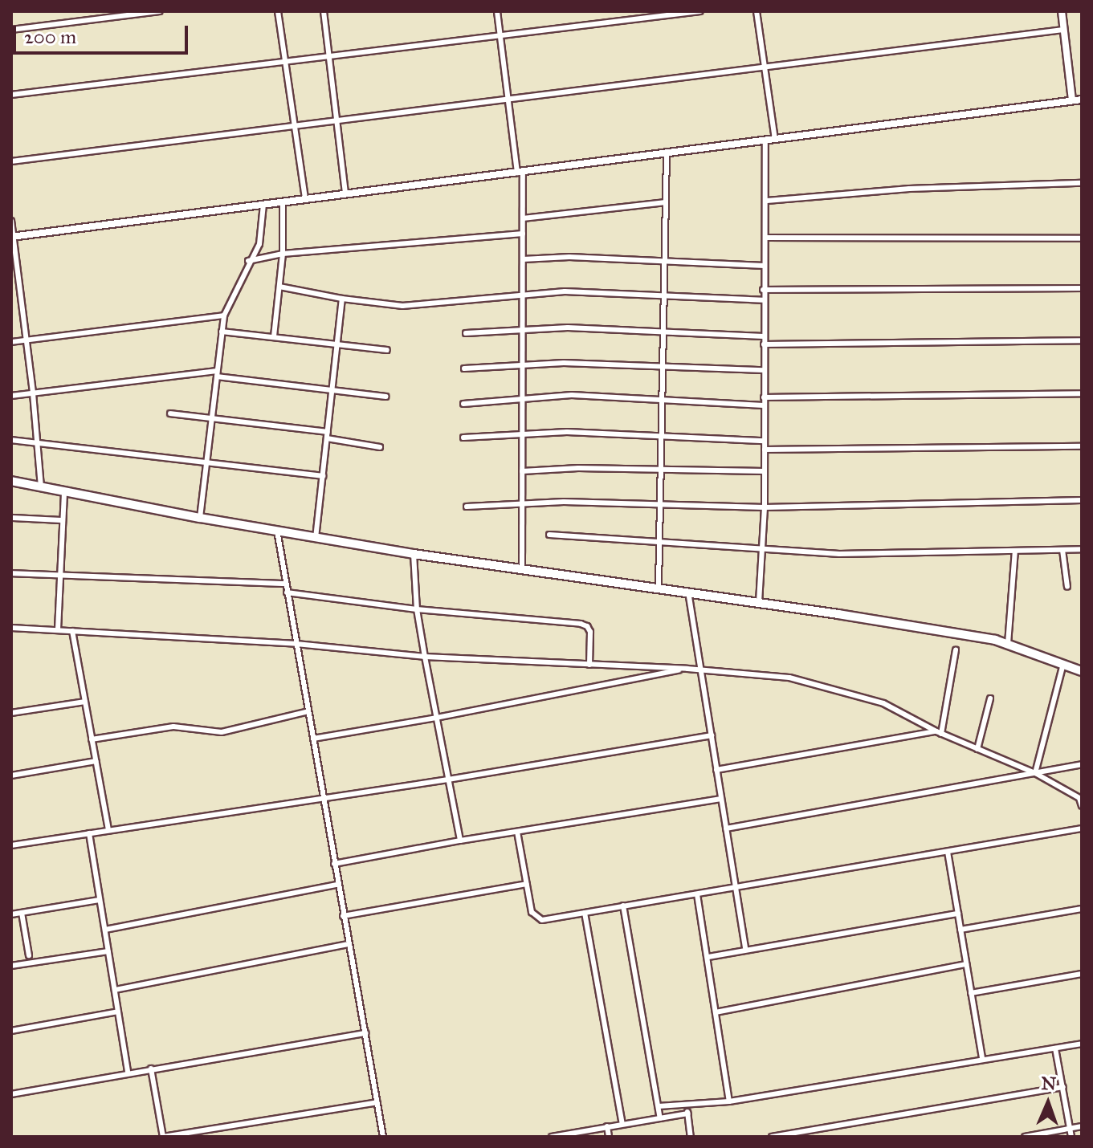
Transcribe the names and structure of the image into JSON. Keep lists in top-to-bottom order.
{
  "scale_bar": "200 m",
  "north": "top"
}
